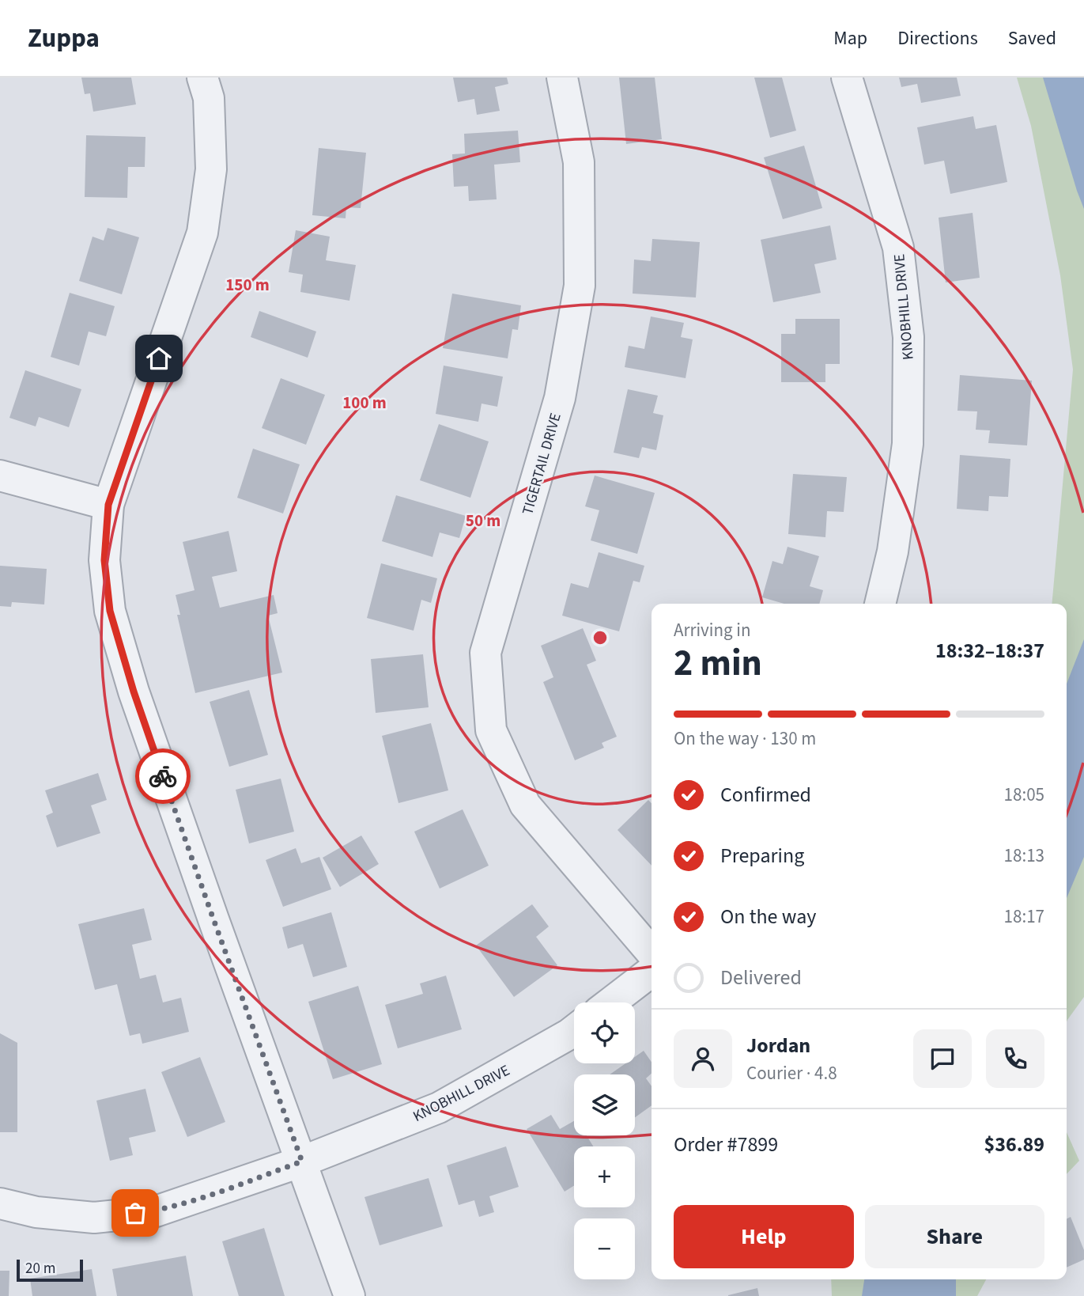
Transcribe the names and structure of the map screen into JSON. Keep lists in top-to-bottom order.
{
  "streets": {
    "street": ["KNOBHILL DRIVE", "TIGERTAIL DRIVE"]
  },
  "scale_bar": "20 m",
  "page": {
    "header": "Zuppa",
    "nav": ["Map", "Directions", "Saved"],
    "heading": ["2 min", "Arriving in", "18:32–18:37"],
    "panel": [
      "Jordan",
      "Courier · 4.8",
      "Order #7899",
      "$36.89"
    ],
    "bar": "On the way · 130 m",
    "list": [
      ["Confirmed", "18:05"],
      ["Preparing", "18:13"],
      ["On the way", "18:17"],
      "Delivered"
    ],
    "map_buttons": ["+", "−"],
    "buttons": ["Help", "Share"],
    "scale": "20 m"
  },
  "rings": ["150 m", "100 m", "50 m"]
}
